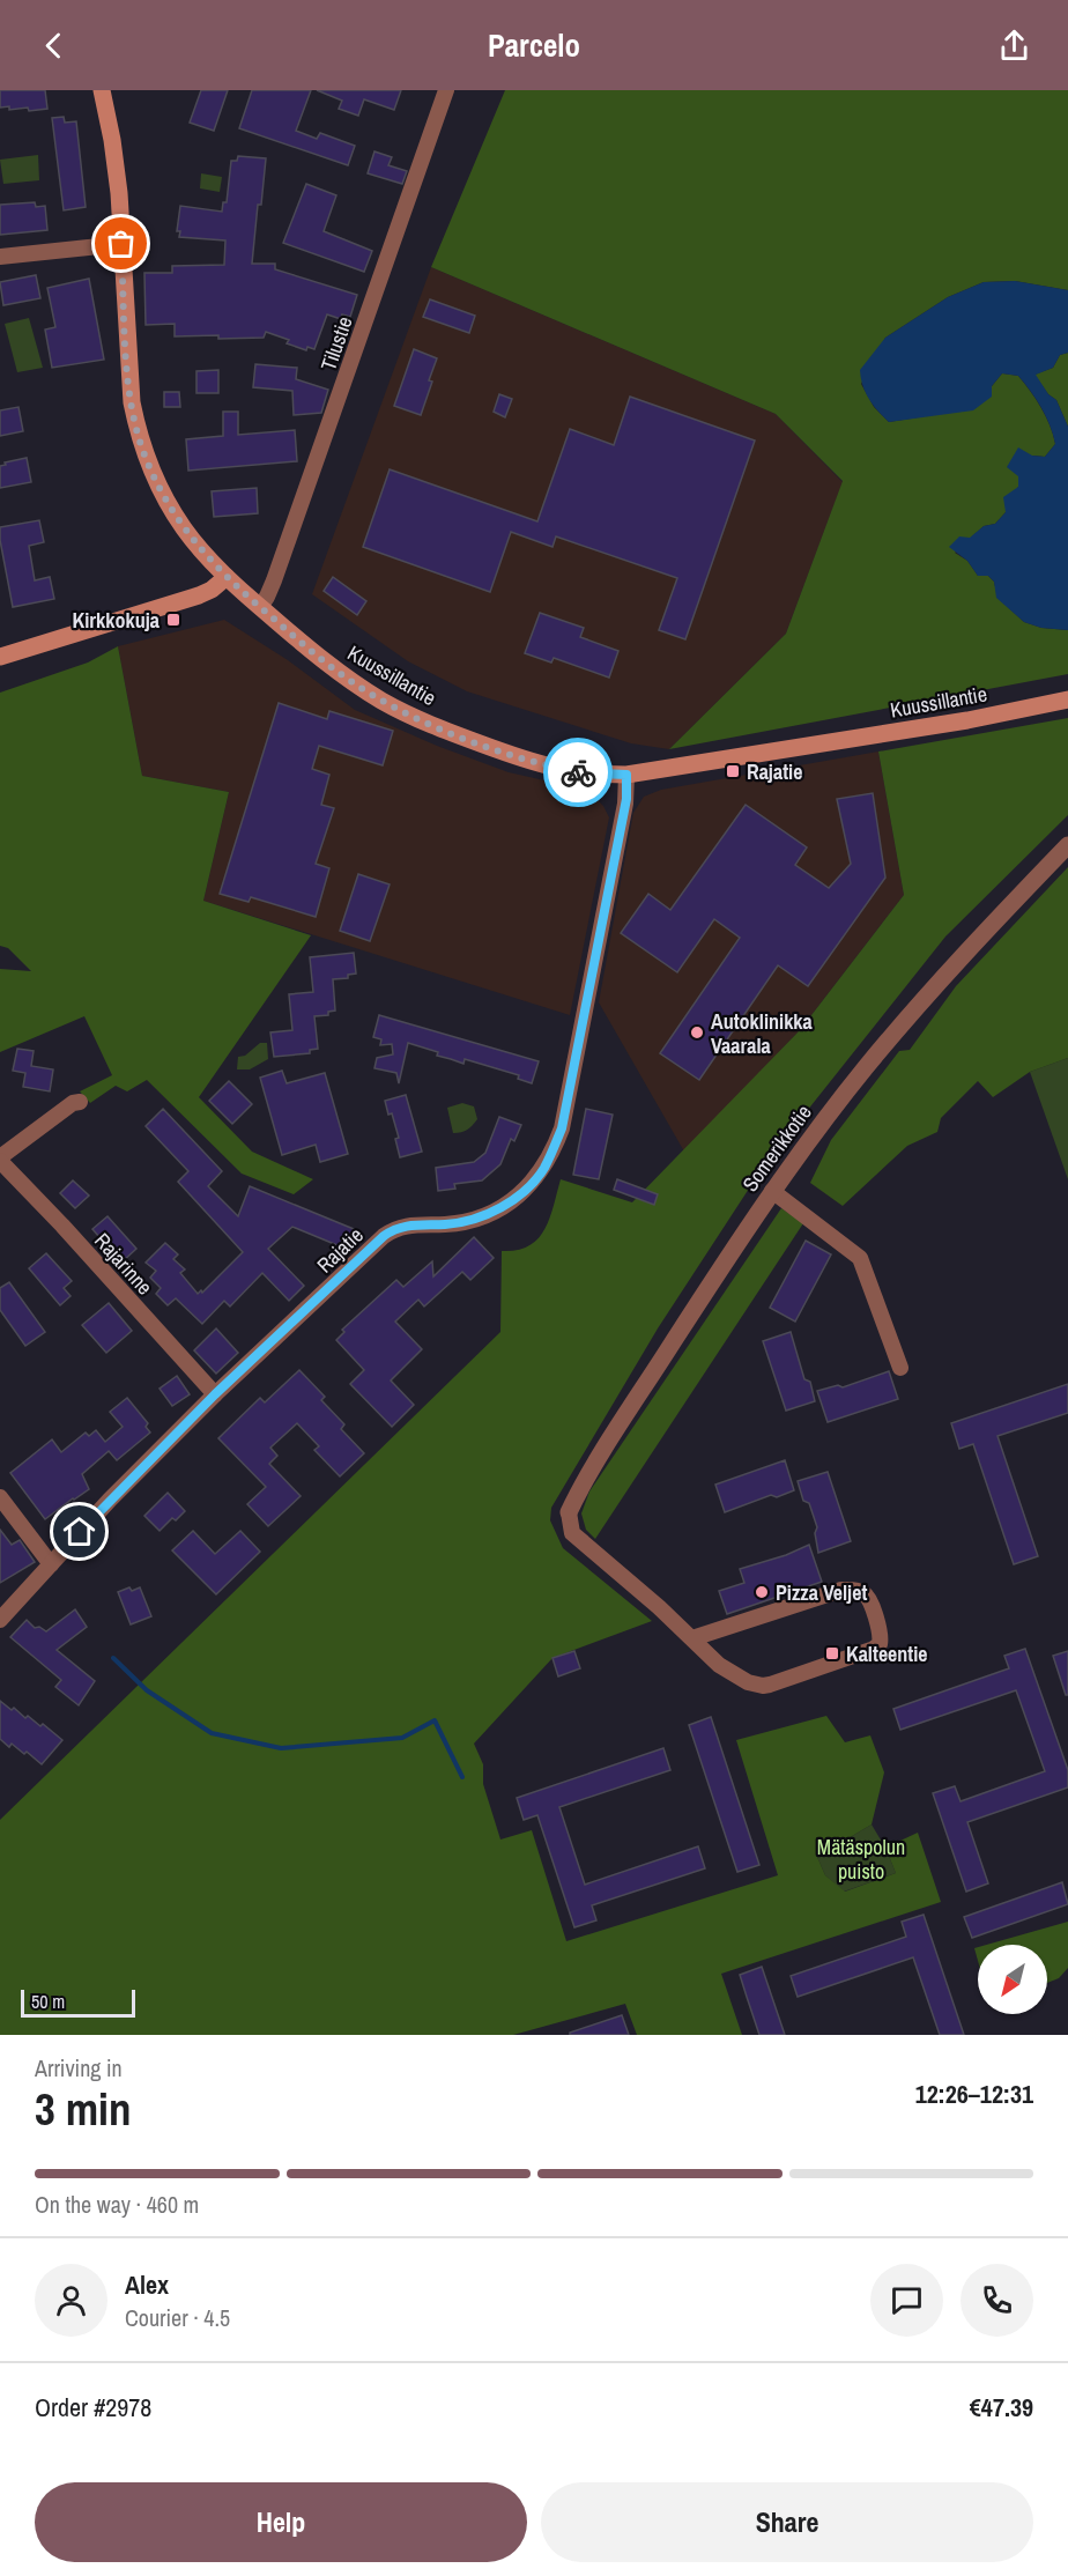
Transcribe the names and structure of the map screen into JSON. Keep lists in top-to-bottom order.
{
  "streets": {
    "main road": ["Kuussillantie"],
    "street": [
      "Tilustie",
      "Somerikkotie",
      "Rajatie",
      "Rajarinne"
    ]
  },
  "crossings": [
    ["Tilustie", "Kuussillantie"],
    ["Kuussillantie", "Rajatie"],
    ["Rajatie", "Rajarinne"]
  ],
  "parks": ["Mätäspolun puisto"],
  "places": {
    "transit": ["Kirkkokuja", "Rajatie", "Kalteentie"],
    "other": ["Autoklinikka Vaarala", "Pizza Veljet"]
  },
  "scale_bar": "50 m",
  "north": "bottom left",
  "page": {
    "header": "Parcelo",
    "scale": "50 m",
    "heading": ["3 min", "Arriving in", "12:26–12:31"],
    "panel": [
      "Alex",
      "Courier · 4.5",
      "Order #2978",
      "€47.39"
    ],
    "bar": "On the way · 460 m",
    "buttons": ["Help", "Share"]
  }
}
